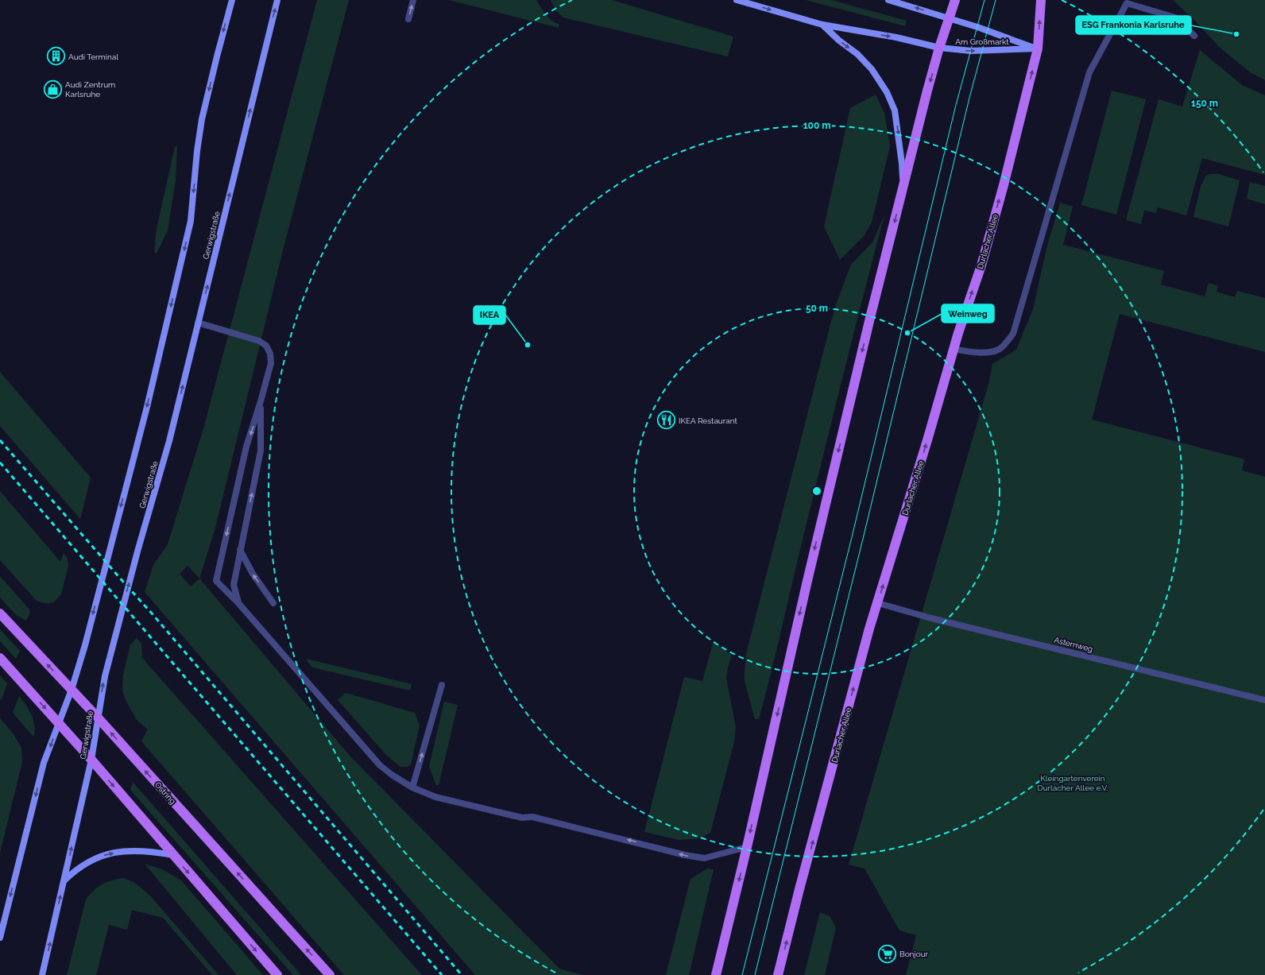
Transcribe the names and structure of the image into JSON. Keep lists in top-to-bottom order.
{
  "streets": {
    "main road": [
      "Am Großmarkt",
      "Gerwigstraße",
      "Durlacher Allee",
      "Ostring"
    ],
    "lane": ["Asternweg"]
  },
  "crossings": [
    ["Am Großmarkt", "Durlacher Allee"],
    ["Gerwigstraße", "Ostring"],
    ["Durlacher Allee", "Asternweg"]
  ],
  "parks": ["Kleingartenverein Durlacher Allee e.V."],
  "places": {
    "other": ["ESG Frankonia Karlsruhe", "Weinweg", "IKEA"],
    "building": ["Audi Terminal"],
    "shop": ["Audi Zentrum Karlsruhe"],
    "restaurant": ["IKEA Restaurant"],
    "supermarket": ["Bonjour"]
  },
  "rings": ["150 m", "100 m", "50 m"]
}
